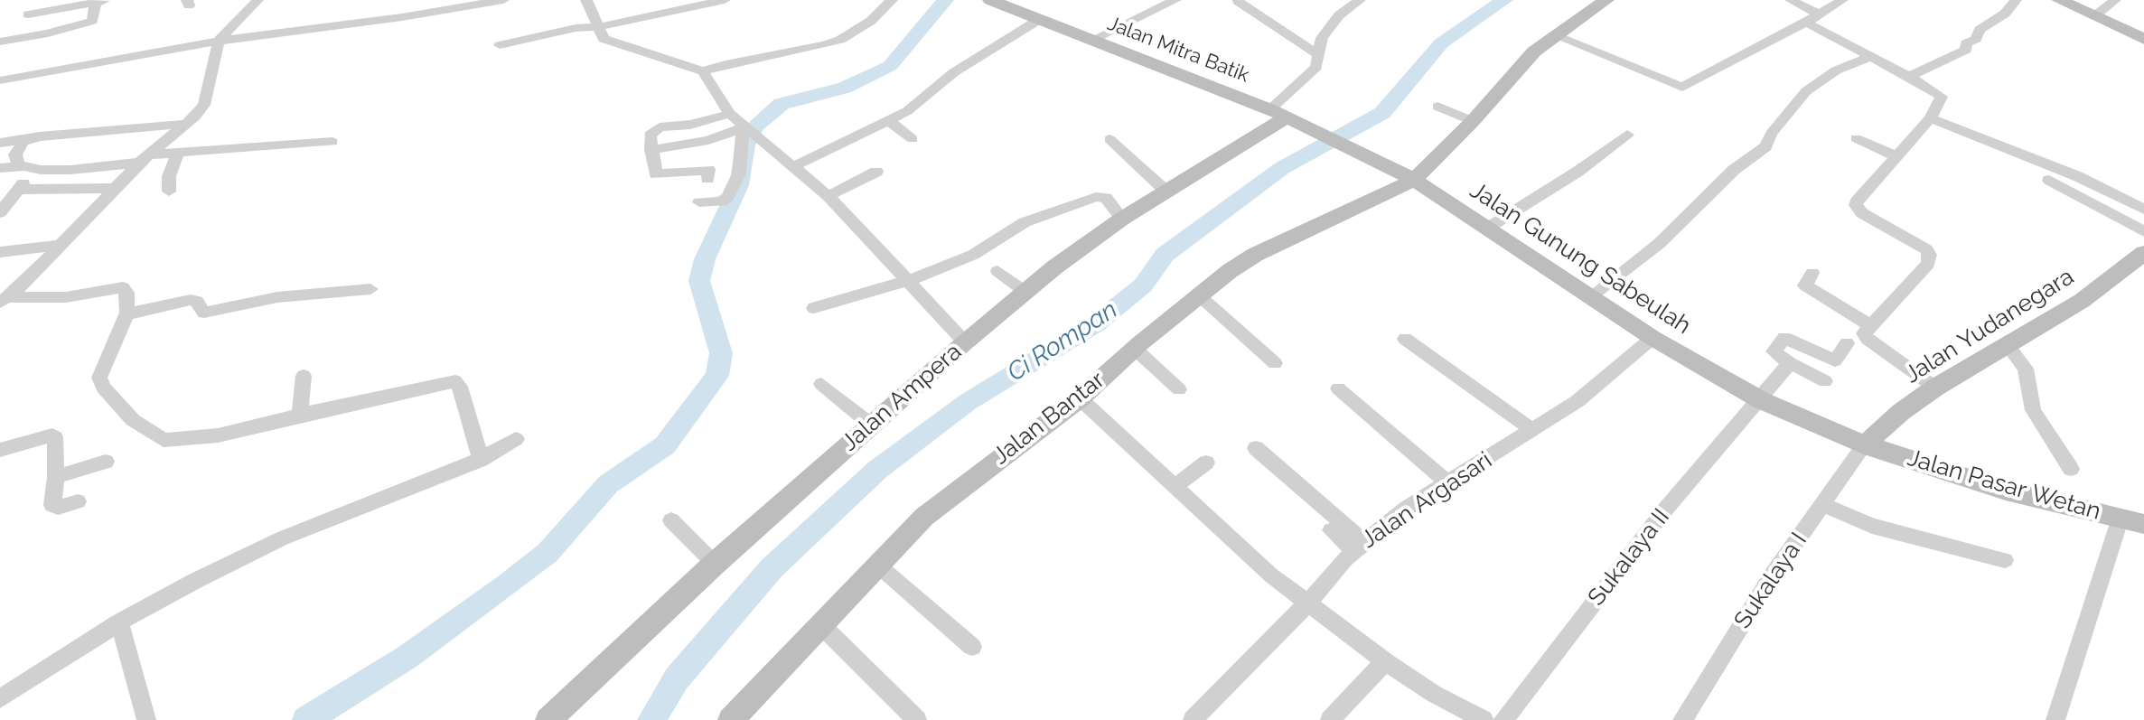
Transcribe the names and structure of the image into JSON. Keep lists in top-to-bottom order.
{
  "streets": {
    "street": [
      "Jalan Mitra Batik",
      "Jalan Gunung Sabeulah",
      "Jalan Yudanegara",
      "Jalan Ampera",
      "Jalan Bantar",
      "Jalan Pasar Wetan",
      "Jalan Argasari",
      "Sukalaya II",
      "Sukalaya I"
    ]
  },
  "crossings": [
    ["Jalan Mitra Batik", "Jalan Gunung Sabeulah"],
    ["Jalan Mitra Batik", "Jalan Ampera"],
    ["Jalan Gunung Sabeulah", "Jalan Yudanegara"],
    ["Jalan Gunung Sabeulah", "Jalan Ampera"],
    ["Jalan Gunung Sabeulah", "Jalan Bantar"],
    ["Jalan Gunung Sabeulah", "Jalan Pasar Wetan"],
    ["Jalan Gunung Sabeulah", "Jalan Argasari"],
    ["Jalan Gunung Sabeulah", "Sukalaya II"],
    ["Jalan Gunung Sabeulah", "Sukalaya I"],
    ["Jalan Yudanegara", "Jalan Pasar Wetan"],
    ["Jalan Yudanegara", "Sukalaya I"],
    ["Jalan Pasar Wetan", "Sukalaya I"]
  ],
  "water": ["Ci Rompan"]
}
